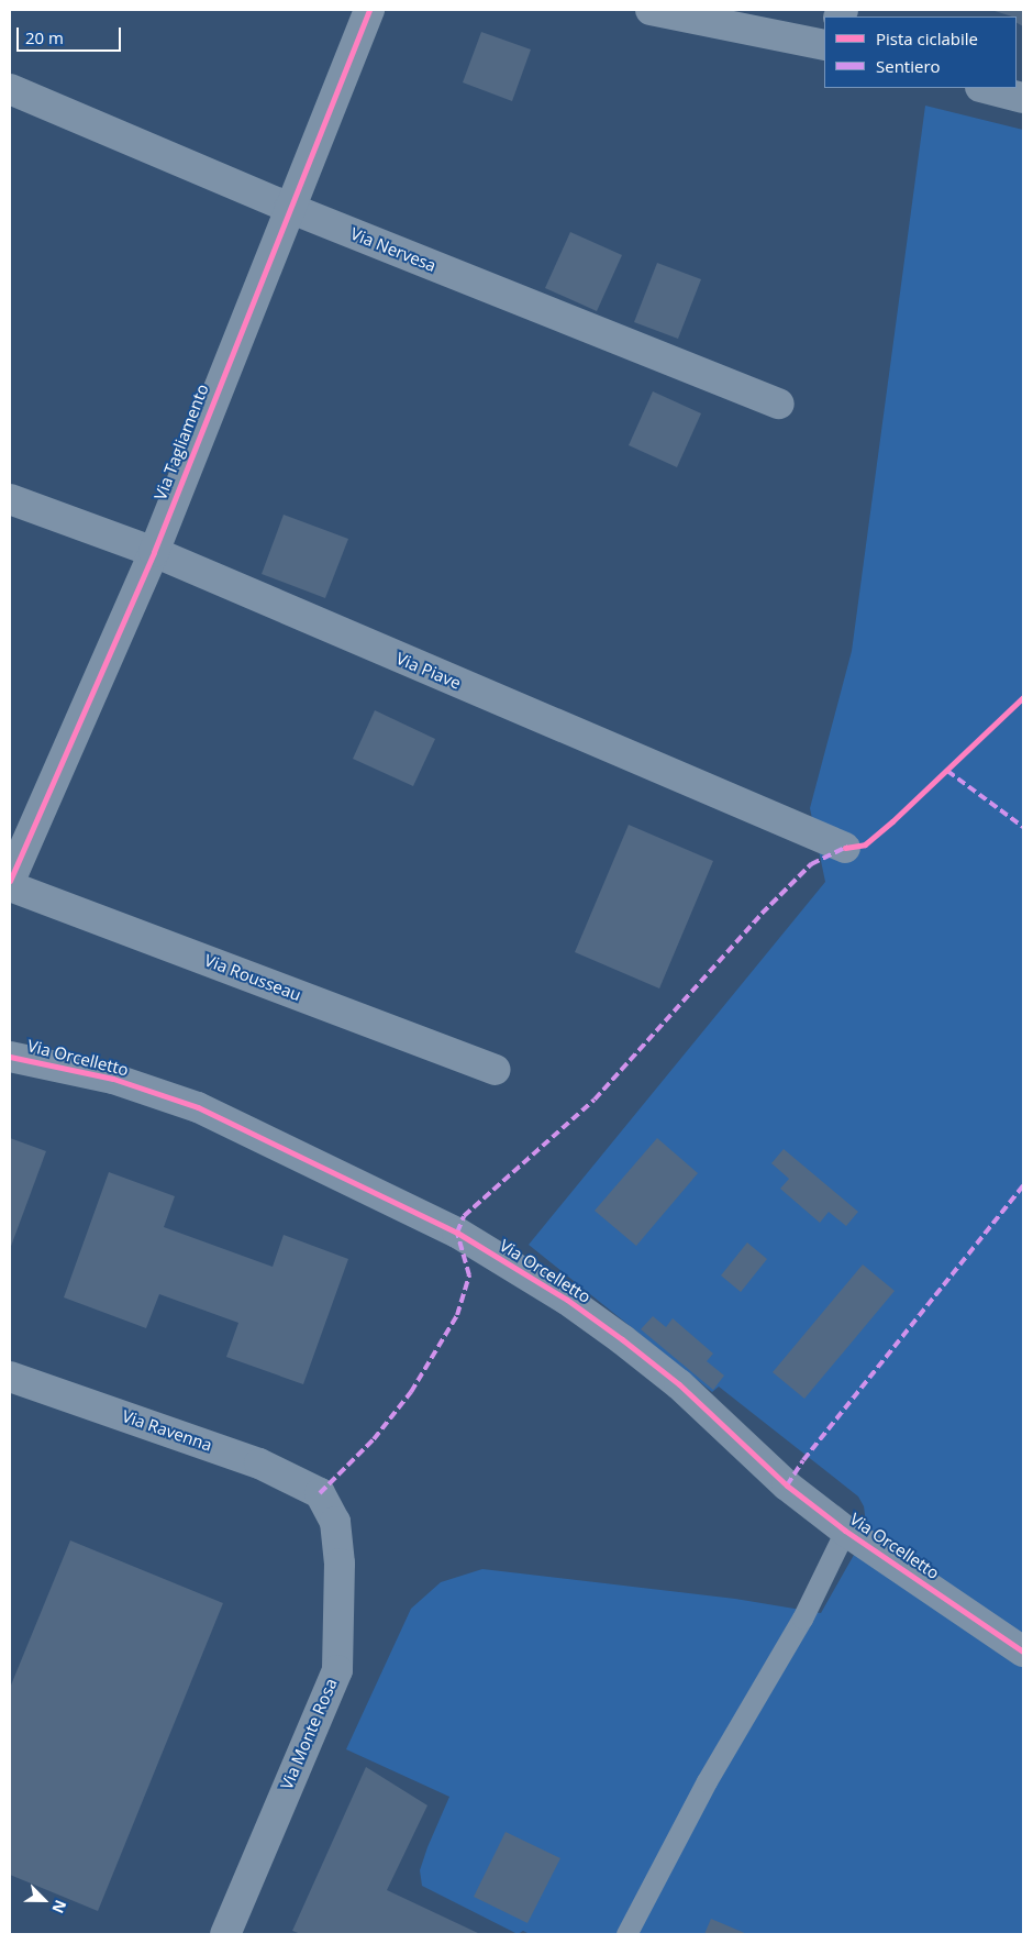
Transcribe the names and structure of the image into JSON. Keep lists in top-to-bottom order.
{
  "streets": {
    "street": [
      "Via Nervesa",
      "Via Tagliamento",
      "Via Piave",
      "Via Rousseau",
      "Via Orcelletto",
      "Via Ravenna",
      "Via Monte Rosa"
    ]
  },
  "crossings": [
    ["Via Nervesa", "Via Tagliamento"],
    ["Via Tagliamento", "Via Piave"],
    ["Via Ravenna", "Via Monte Rosa"]
  ],
  "legend": ["Pista ciclabile", "Sentiero"],
  "scale_bar": "20 m",
  "north": "bottom right"
}
